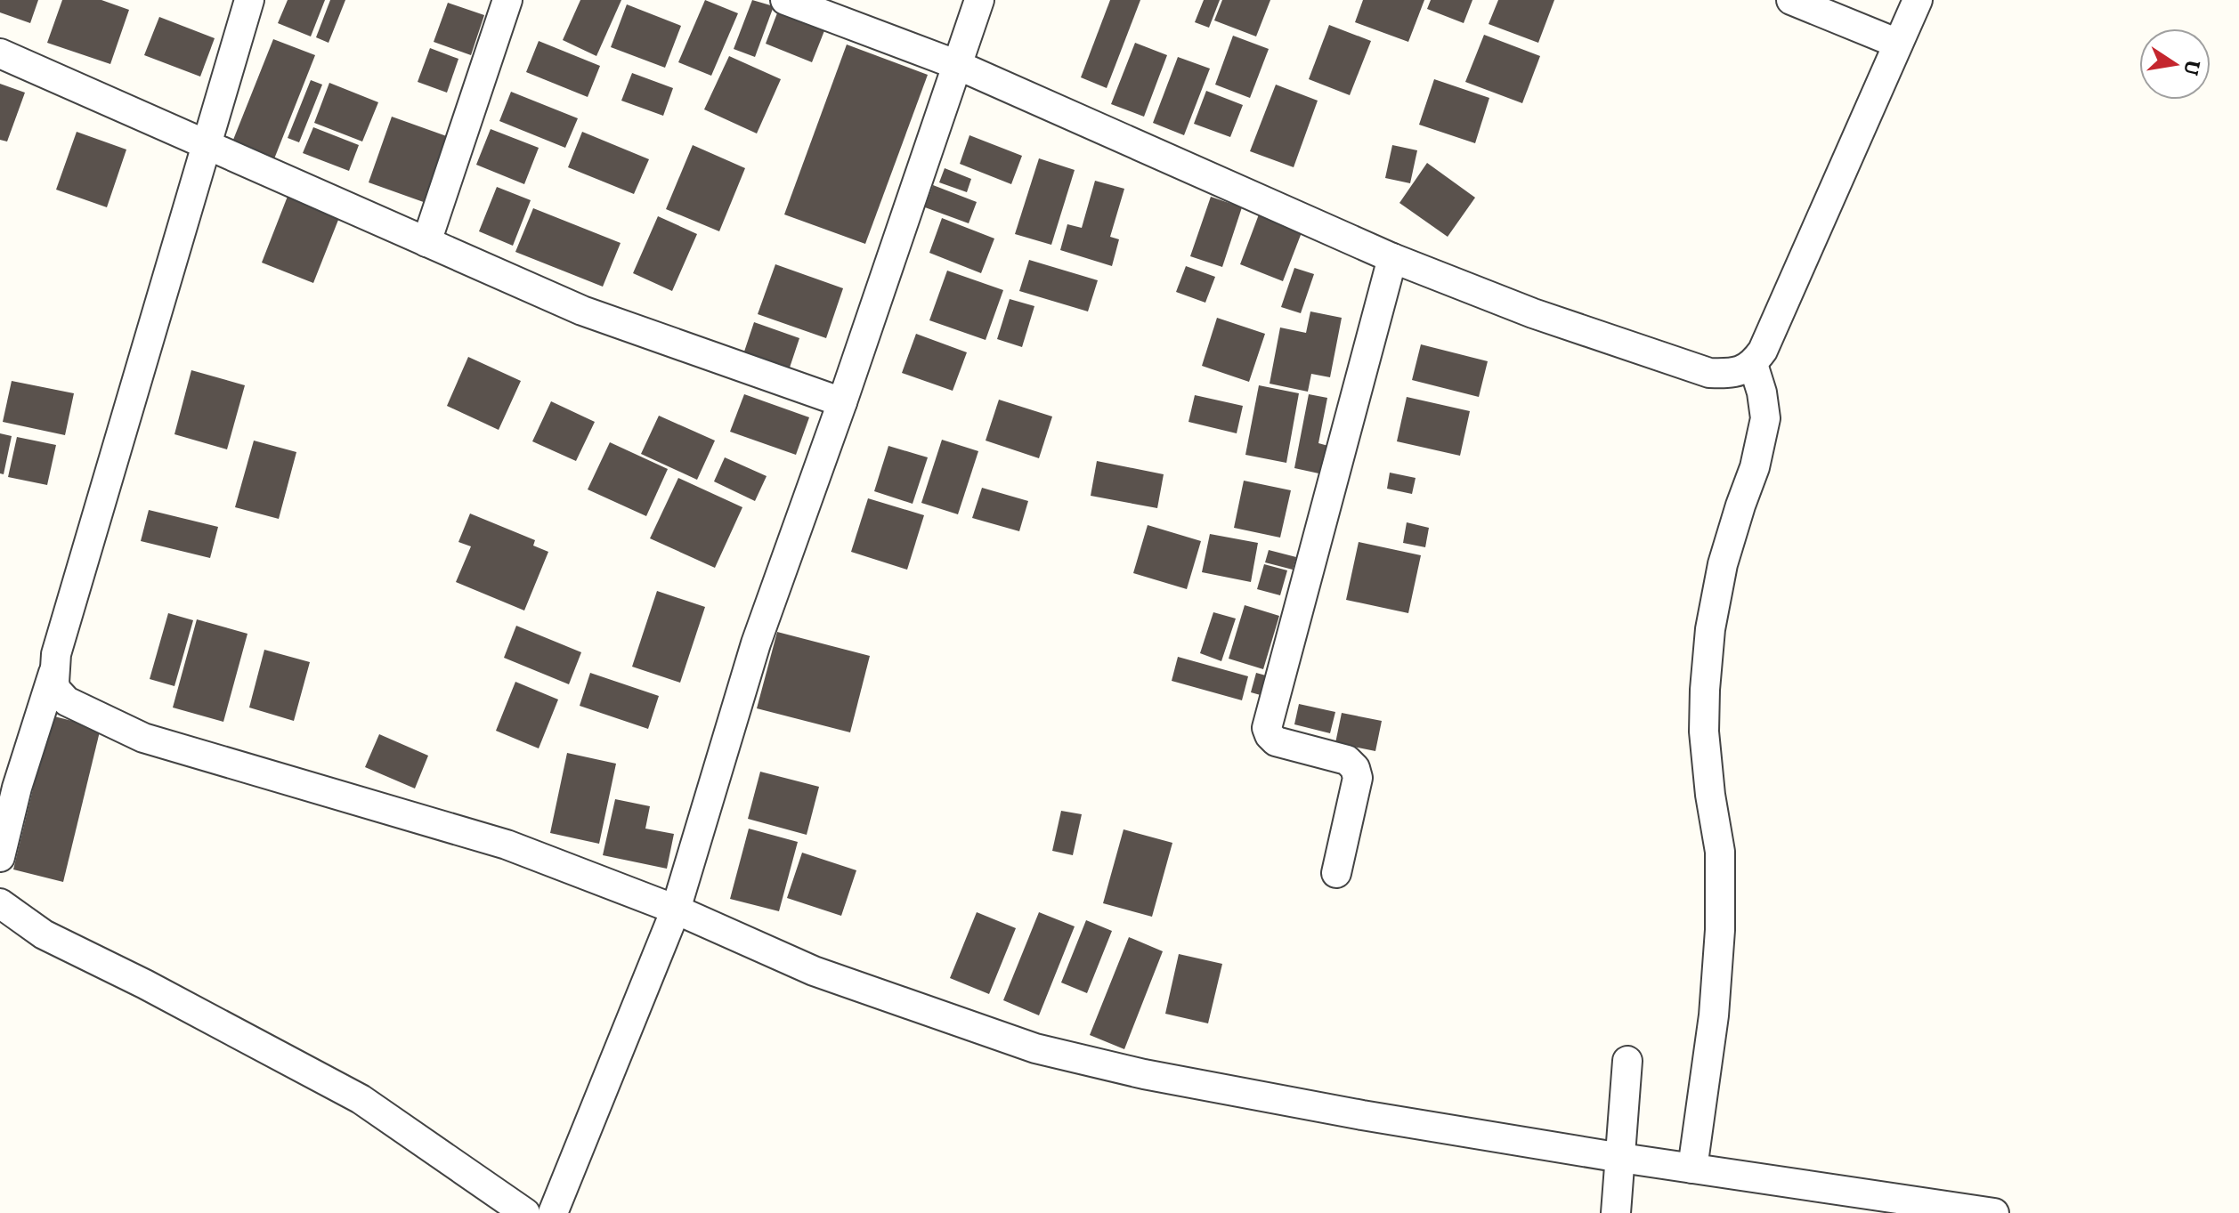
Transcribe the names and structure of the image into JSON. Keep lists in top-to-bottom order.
{
  "north": "right"
}
